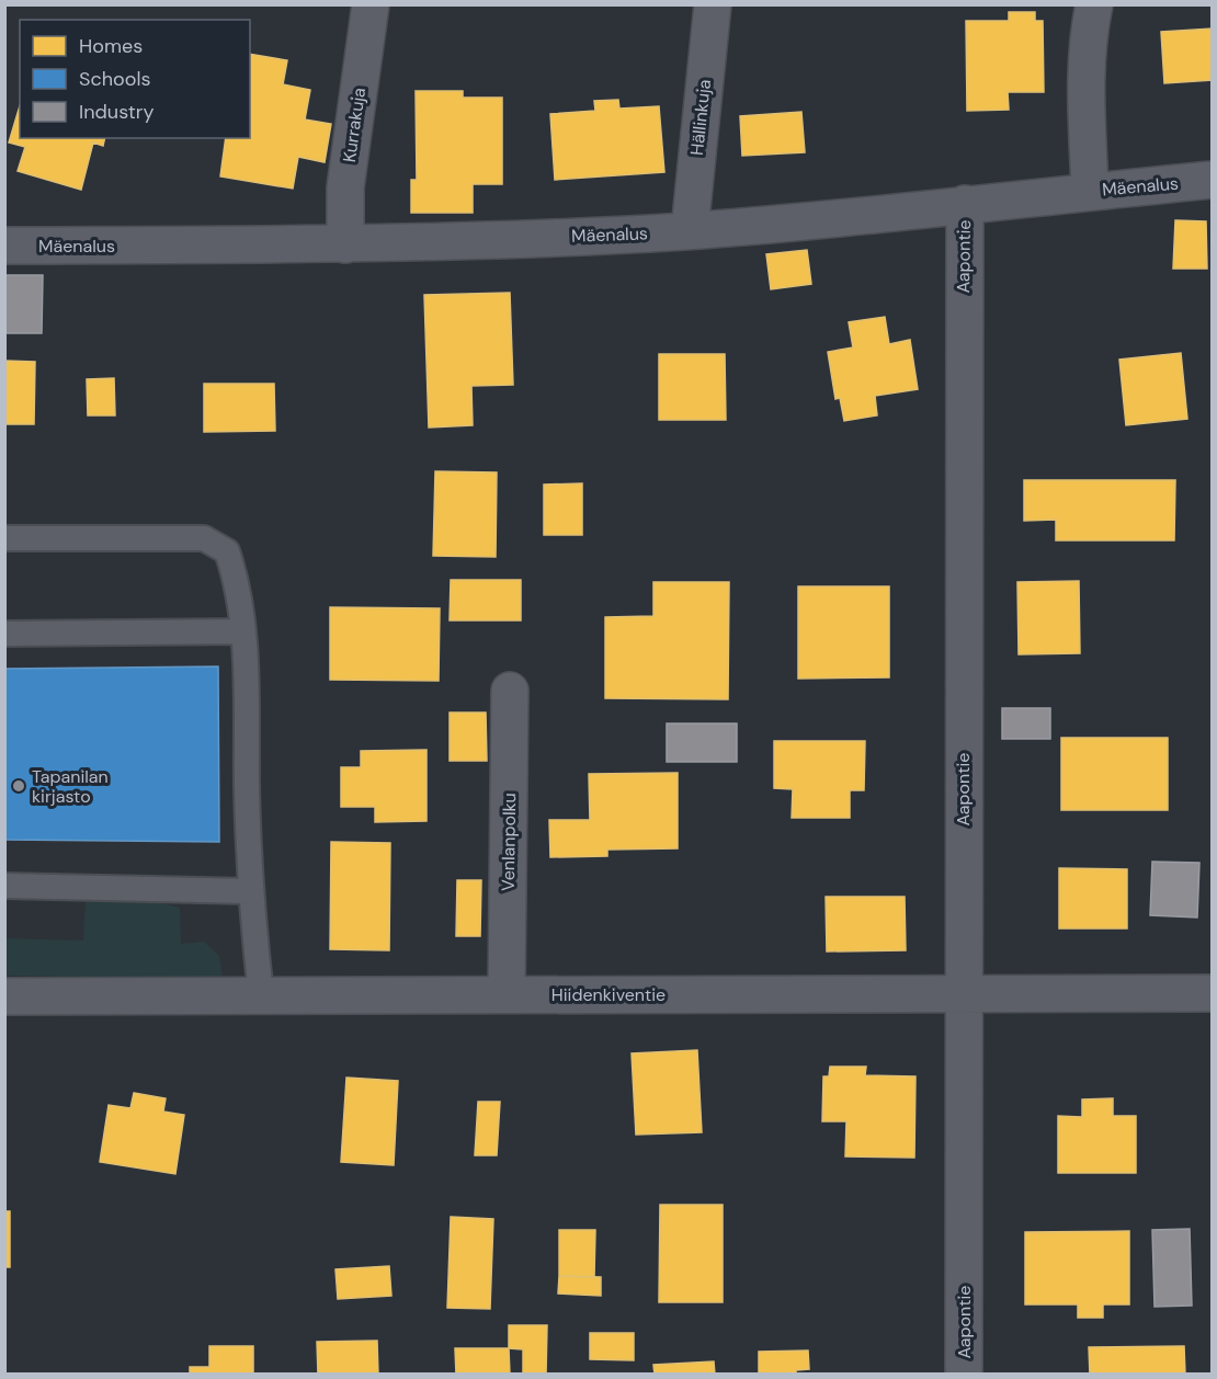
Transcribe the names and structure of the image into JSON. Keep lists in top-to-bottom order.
{
  "streets": {
    "street": [
      "Hällinkuja",
      "Kurrakuja",
      "Mäenalus",
      "Aapontie",
      "Venlanpolku",
      "Hiidenkiventie"
    ]
  },
  "crossings": [
    ["Hällinkuja", "Mäenalus"],
    ["Kurrakuja", "Mäenalus"],
    ["Mäenalus", "Aapontie"],
    ["Aapontie", "Hiidenkiventie"],
    ["Venlanpolku", "Hiidenkiventie"]
  ],
  "places": ["Tapanilan kirjasto"],
  "legend": ["Homes", "Schools", "Industry"]
}
